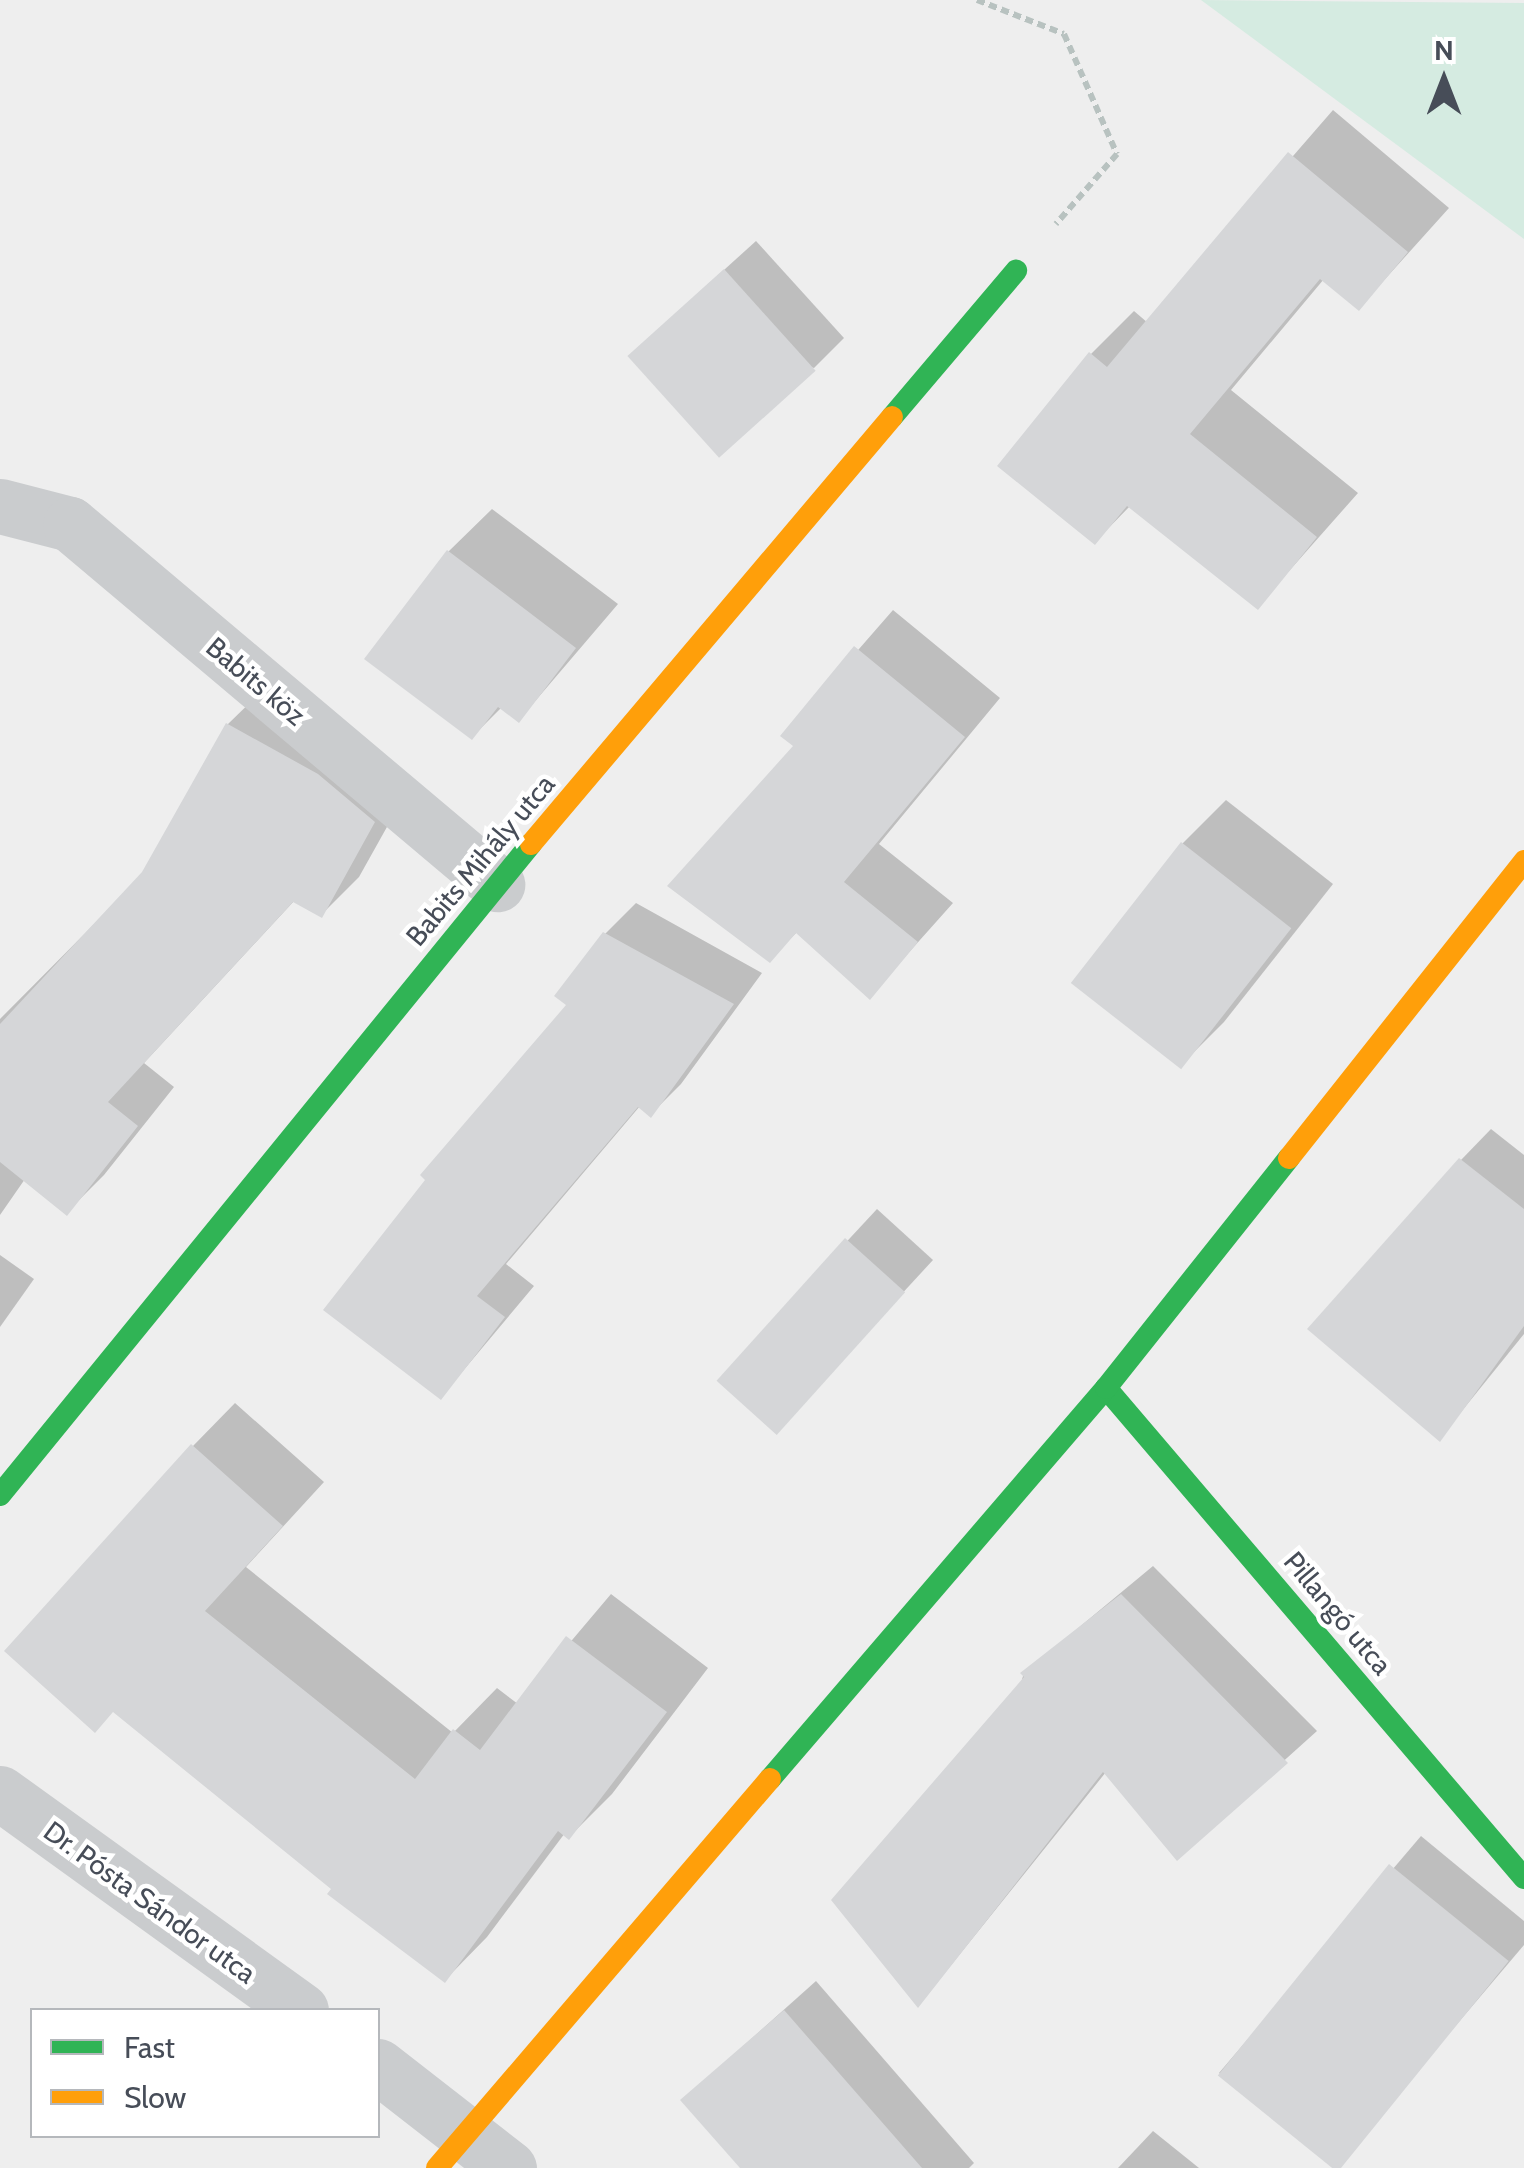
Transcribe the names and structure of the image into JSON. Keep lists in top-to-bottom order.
{
  "streets": {
    "street": [
      "Babits köz",
      "Babits Mihály utca",
      "Pillangó utca",
      "Dr. Pósta Sándor utca"
    ]
  },
  "crossings": [
    ["Babits köz", "Babits Mihály utca"]
  ],
  "legend": ["Fast", "Slow"],
  "north": "top"
}
